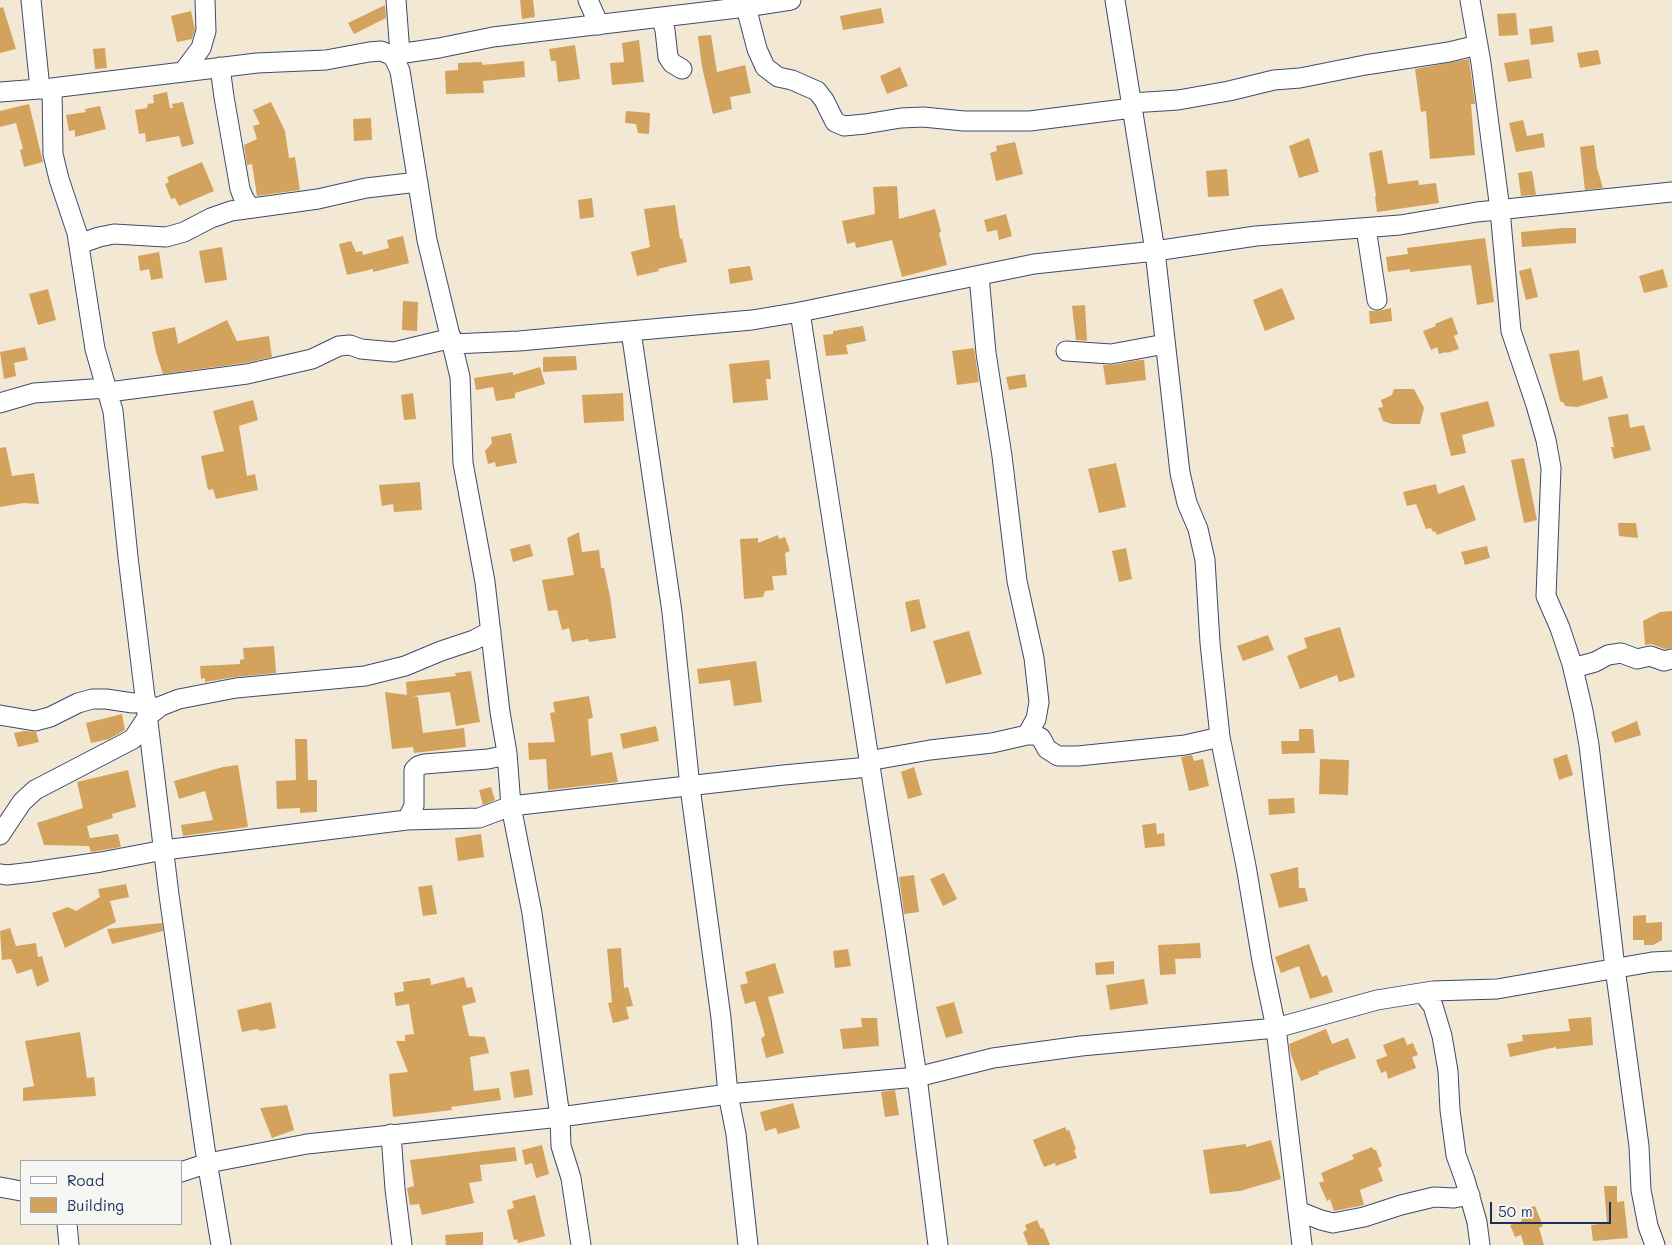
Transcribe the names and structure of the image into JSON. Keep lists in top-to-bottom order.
{
  "legend": ["Road", "Building"],
  "scale_bar": "50 m"
}
